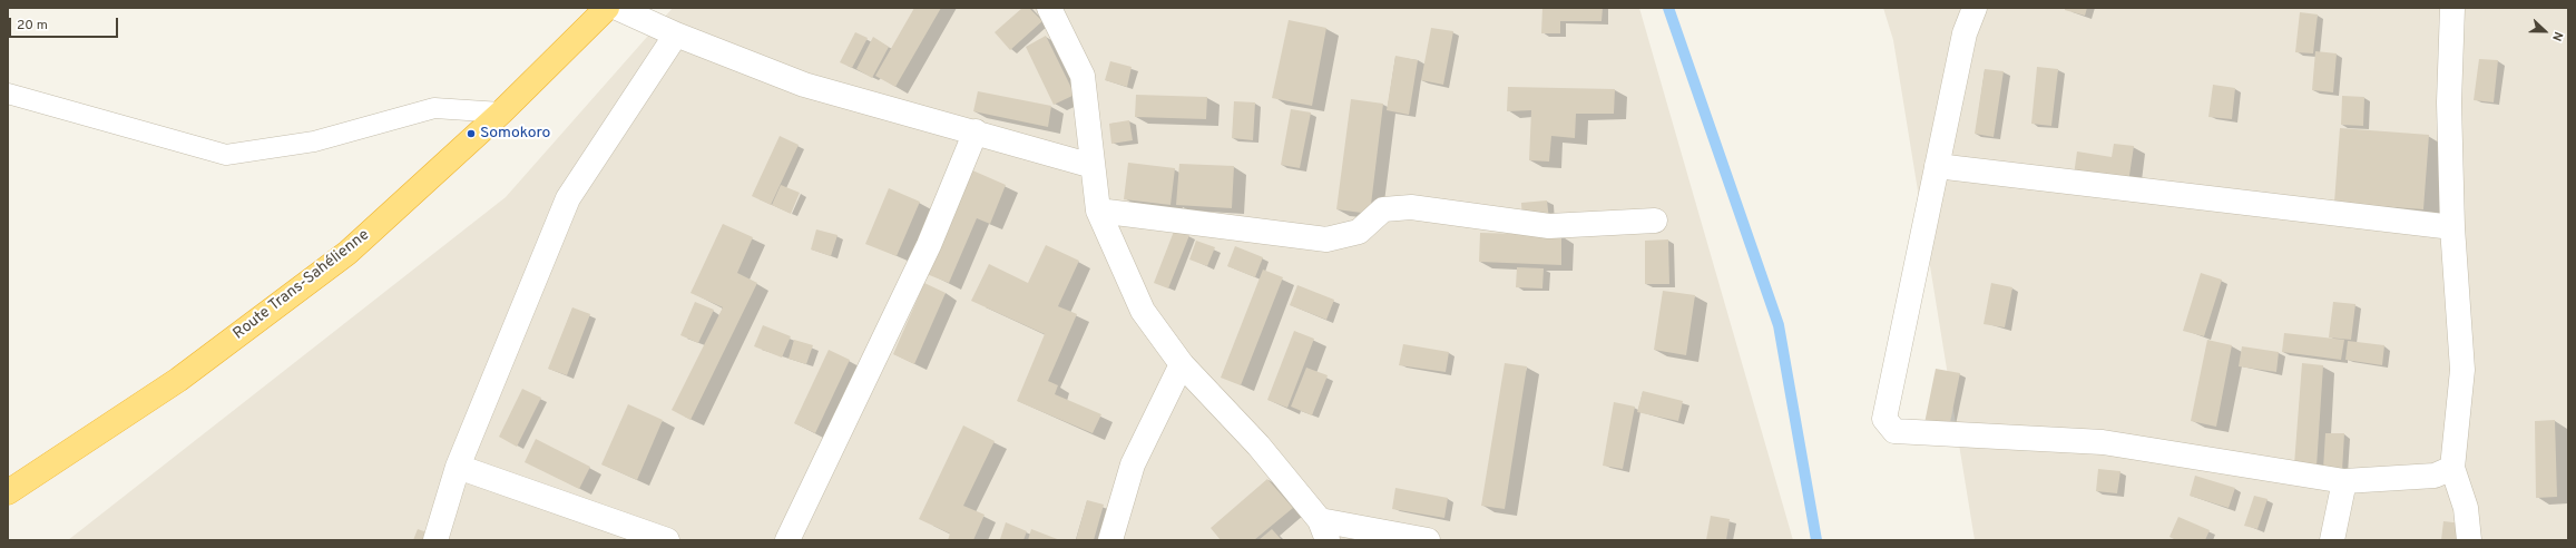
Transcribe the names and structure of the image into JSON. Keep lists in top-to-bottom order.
{
  "streets": {
    "highway": ["Route Trans-Sahélienne"]
  },
  "places": ["Somokoro"],
  "scale_bar": "20 m",
  "north": "right"
}
